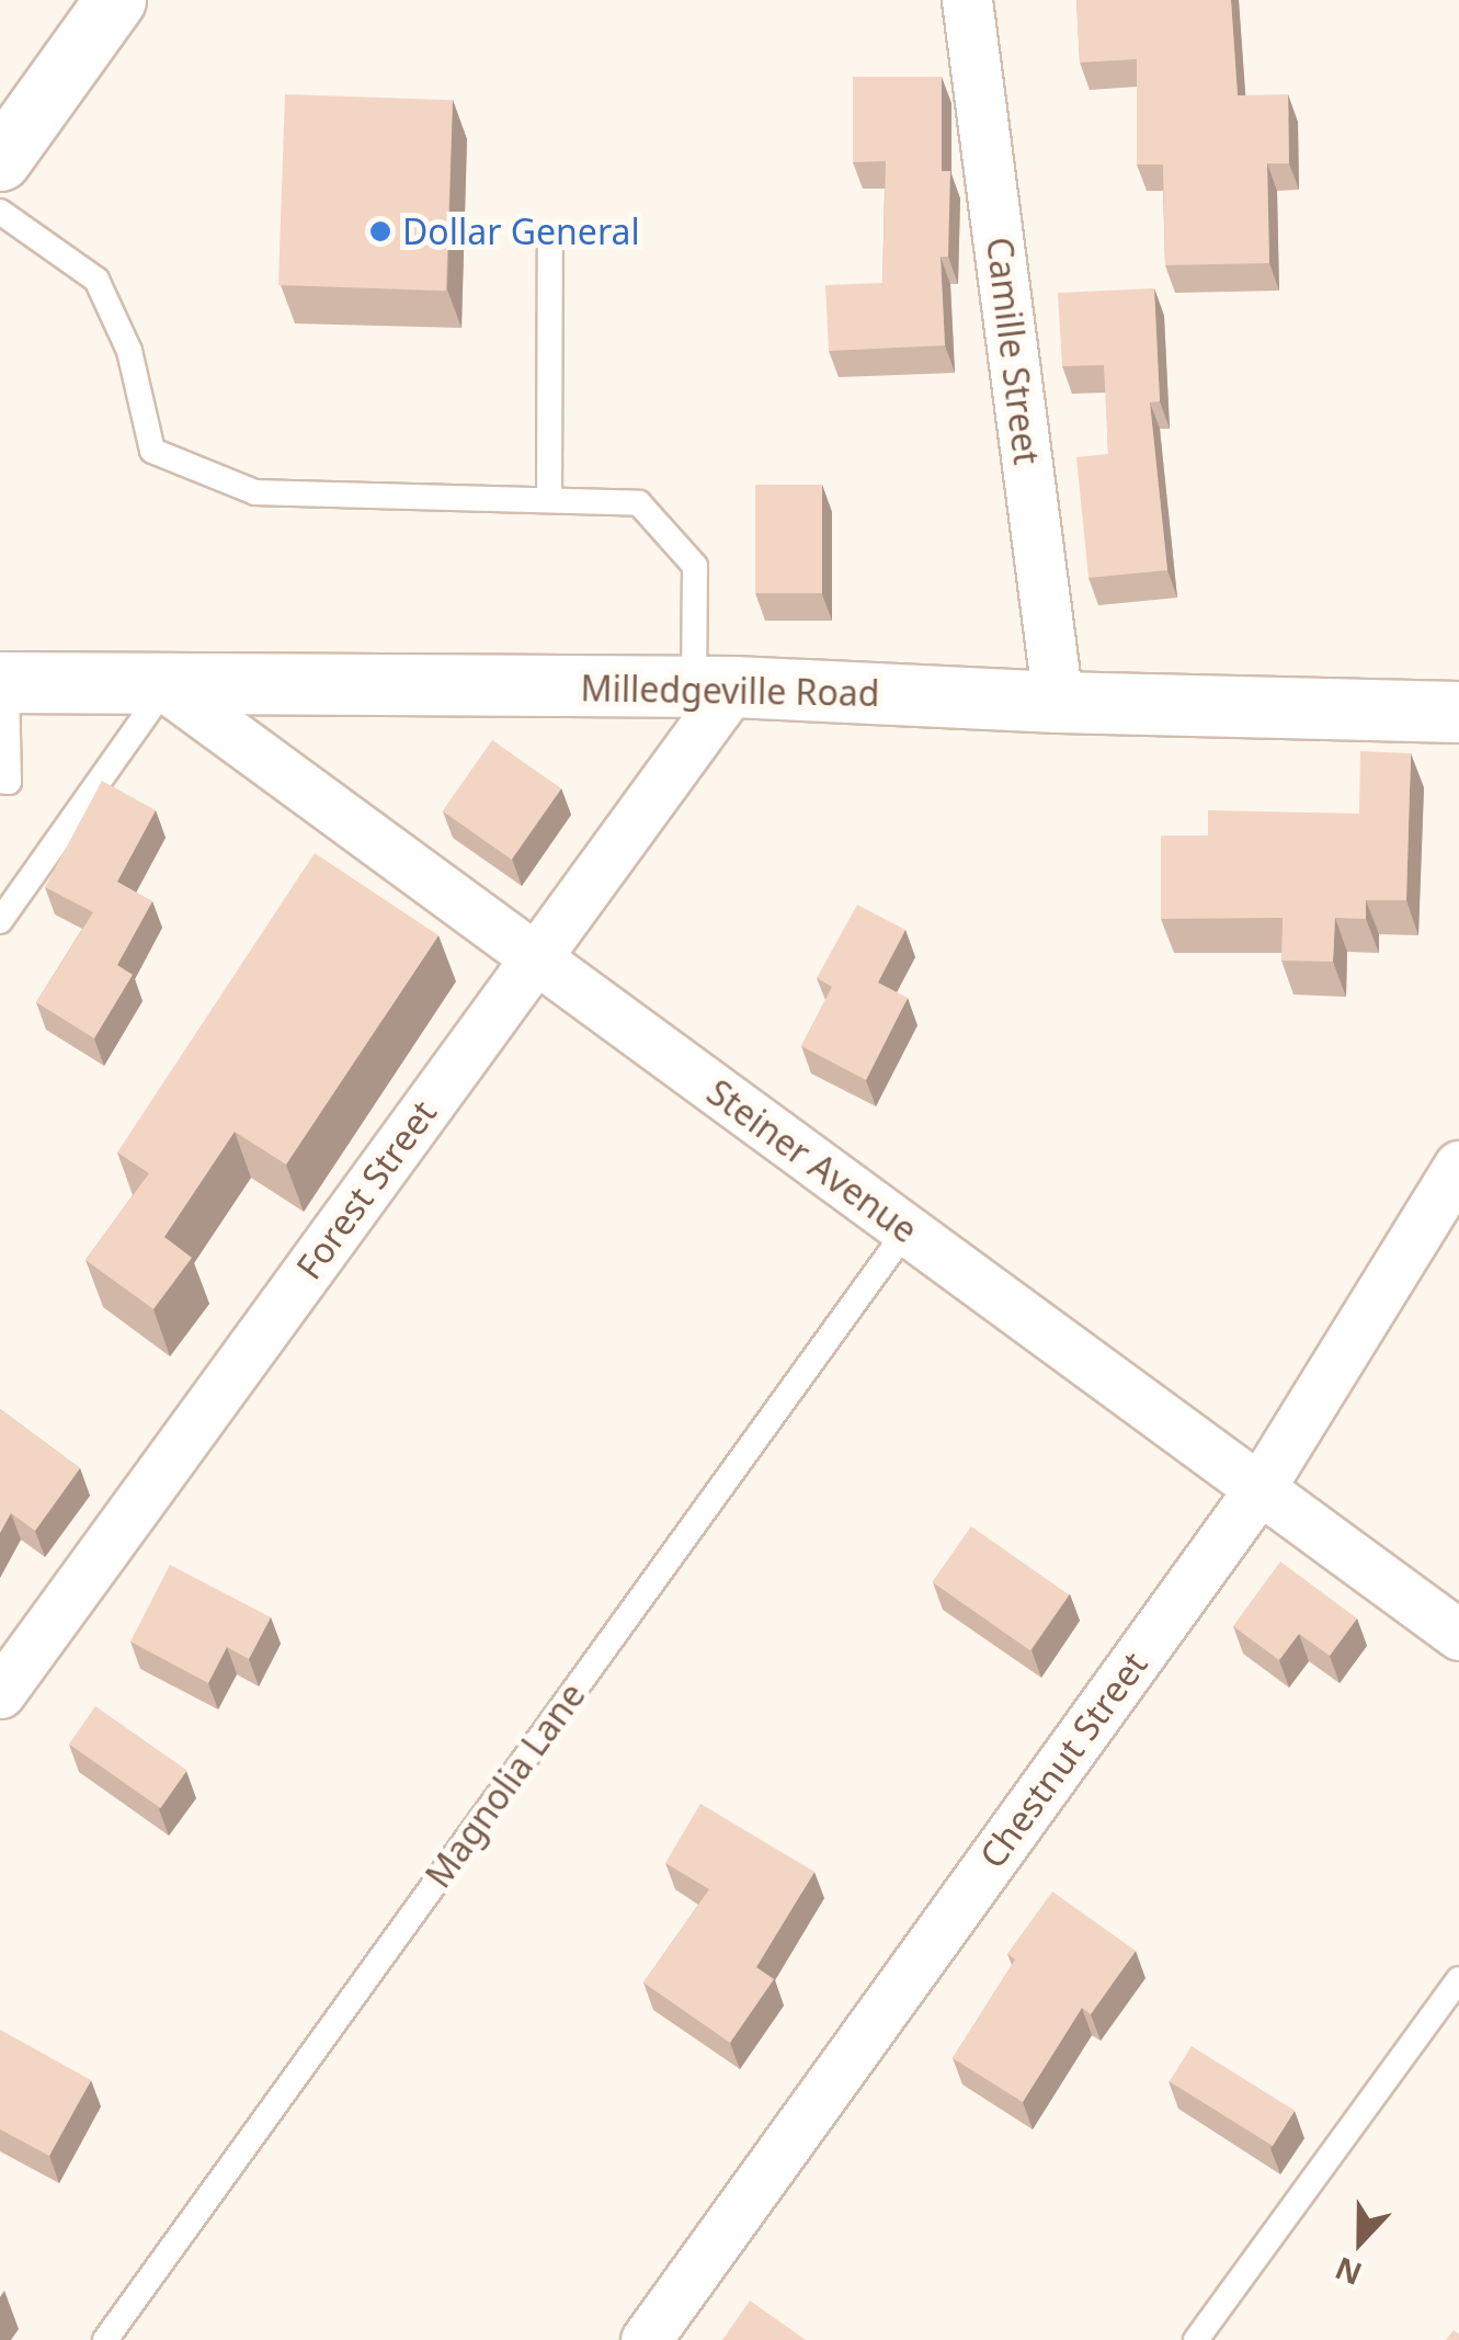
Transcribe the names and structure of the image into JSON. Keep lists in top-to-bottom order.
{
  "streets": {
    "main road": ["Milledgeville Road"],
    "street": [
      "Camille Street",
      "Steiner Avenue",
      "Forest Street",
      "Chestnut Street"
    ],
    "lane": ["Magnolia Lane"]
  },
  "crossings": [
    ["Camille Street", "Milledgeville Road"],
    ["Milledgeville Road", "Steiner Avenue"],
    ["Milledgeville Road", "Forest Street"],
    ["Steiner Avenue", "Forest Street"],
    ["Steiner Avenue", "Chestnut Street"],
    ["Steiner Avenue", "Magnolia Lane"]
  ],
  "places": ["Dollar General"],
  "north": "bottom"
}
